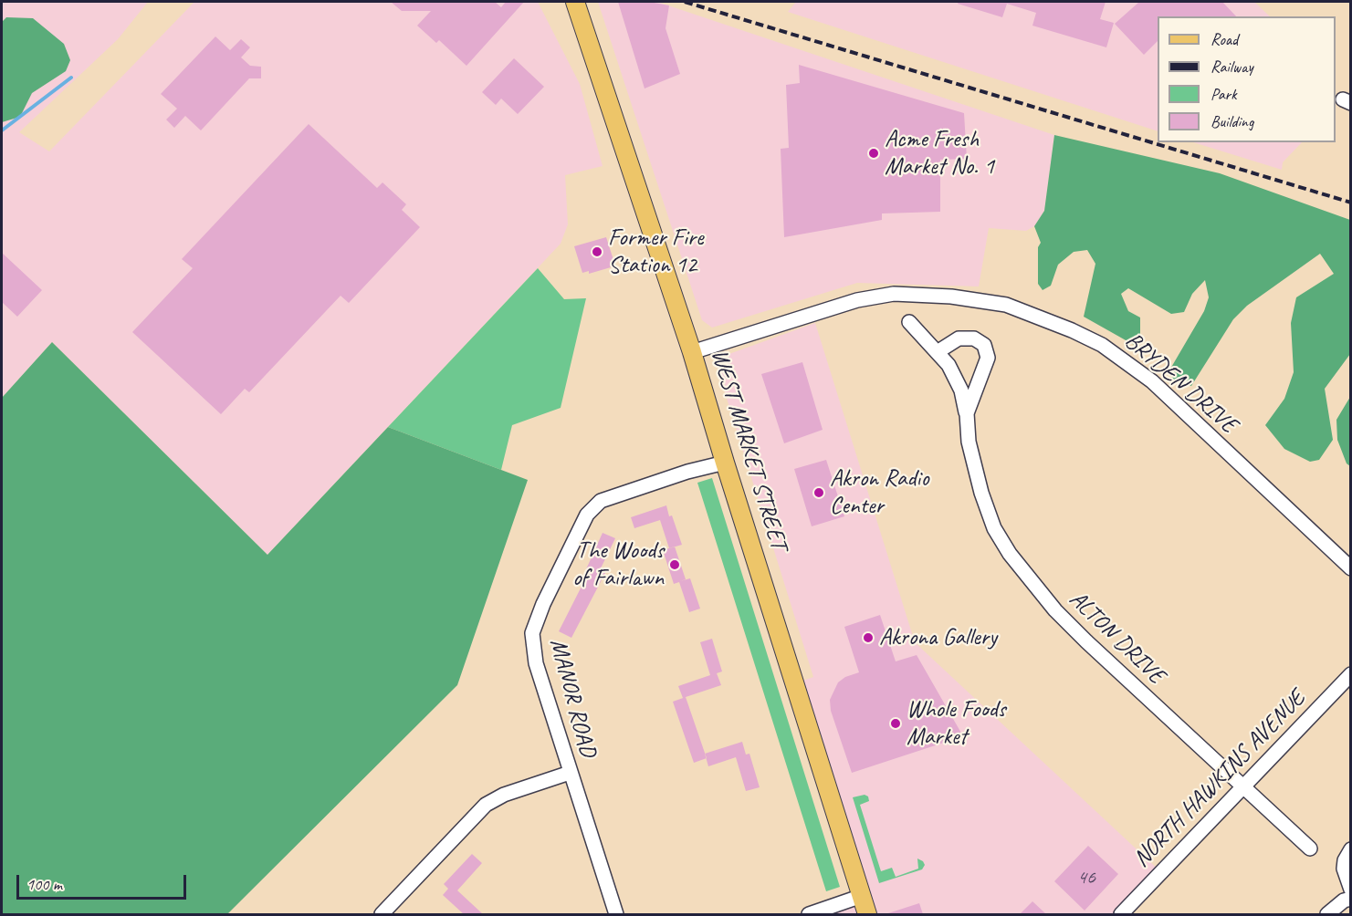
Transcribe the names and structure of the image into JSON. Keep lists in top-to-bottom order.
{
  "streets": {
    "main road": ["WEST MARKET STREET"],
    "street": [
      "BRYDEN DRIVE",
      "ALTON DRIVE",
      "MANOR ROAD",
      "NORTH HAWKINS AVENUE"
    ]
  },
  "crossings": [
    ["BRYDEN DRIVE", "WEST MARKET STREET"],
    ["WEST MARKET STREET", "MANOR ROAD"],
    ["ALTON DRIVE", "NORTH HAWKINS AVENUE"]
  ],
  "places": [
    "Acme Fresh Market No. 1",
    "Former Fire Station 12",
    "Akron Radio Center",
    "The Woods of Fairlawn",
    "Akrona Gallery",
    "Whole Foods Market"
  ],
  "house_numbers": ["46"],
  "legend": [
    "Road",
    "Railway",
    "Park",
    "Building"
  ],
  "scale_bar": "100 m"
}
